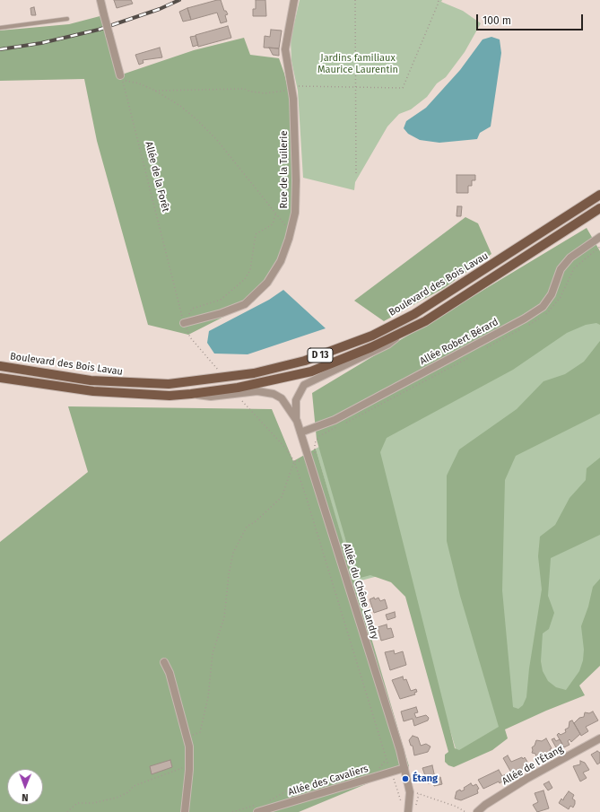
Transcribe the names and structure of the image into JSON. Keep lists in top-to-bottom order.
{
  "streets": {
    "main road": ["Boulevard des Bois Lavau", "D 13"],
    "street": [
      "Rue de la Tuilerie",
      "Allée Robert Bérard",
      "Allée du Chêne Landry",
      "Allée de l’Étang",
      "Allée des Cavaliers"
    ],
    "path": ["Allée de la Forêt"]
  },
  "crossings": [
    ["Rue de la Tuilerie", "Allée de la Forêt"],
    ["Allée Robert Bérard", "Allée du Chêne Landry"],
    ["D 13", "Allée du Chêne Landry"],
    ["Allée du Chêne Landry", "Allée des Cavaliers"]
  ],
  "parks": ["Jardins familiaux Maurice Laurentin"],
  "places": ["Étang"],
  "scale_bar": "100 m",
  "north": "bottom"
}
